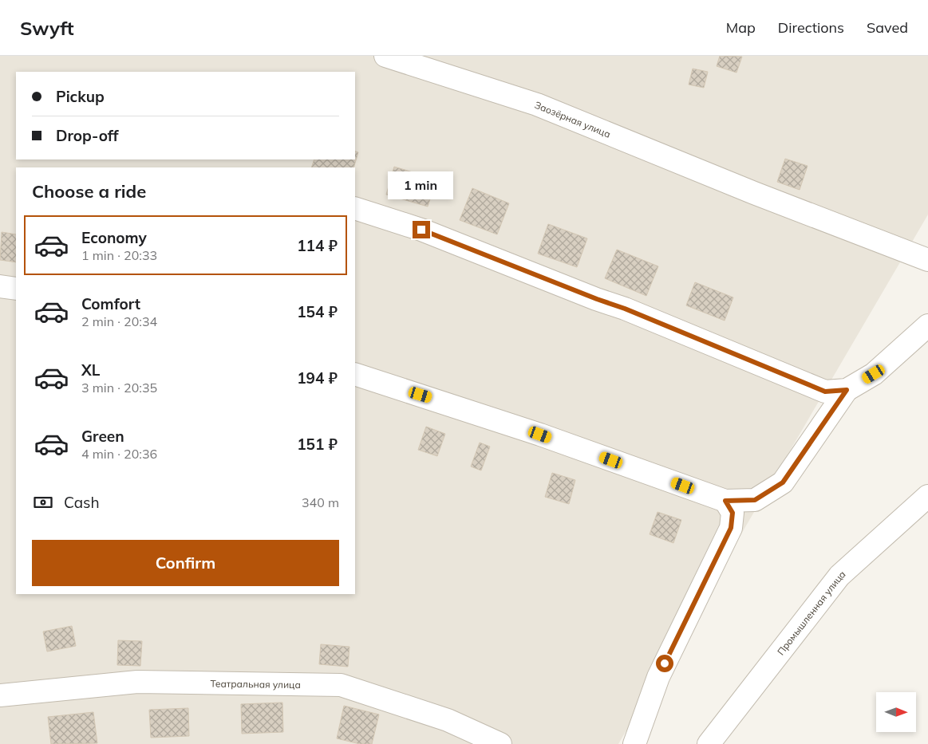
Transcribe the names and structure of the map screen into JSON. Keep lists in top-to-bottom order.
{
  "streets": {
    "street": ["Заозёрная улица", "Промышленная улица", "Театральная улица"]
  },
  "north": "right",
  "page": {
    "header": "Swyft",
    "nav": ["Map", "Directions", "Saved"],
    "banner": ["Pickup", "Drop-off"],
    "heading": "Choose a ride",
    "bubble": "1 min",
    "list": [
      {
        "name": "Economy",
        "note": "1 min · 20:33",
        "value": "114 ₽"
      },
      {
        "name": "Comfort",
        "note": "2 min · 20:34",
        "value": "154 ₽"
      },
      {
        "name": "XL",
        "note": "3 min · 20:35",
        "value": "194 ₽"
      },
      {
        "name": "Green",
        "note": "4 min · 20:36",
        "value": "151 ₽"
      }
    ],
    "pay": ["Cash", "340 m"],
    "buttons": "Confirm"
  }
}
